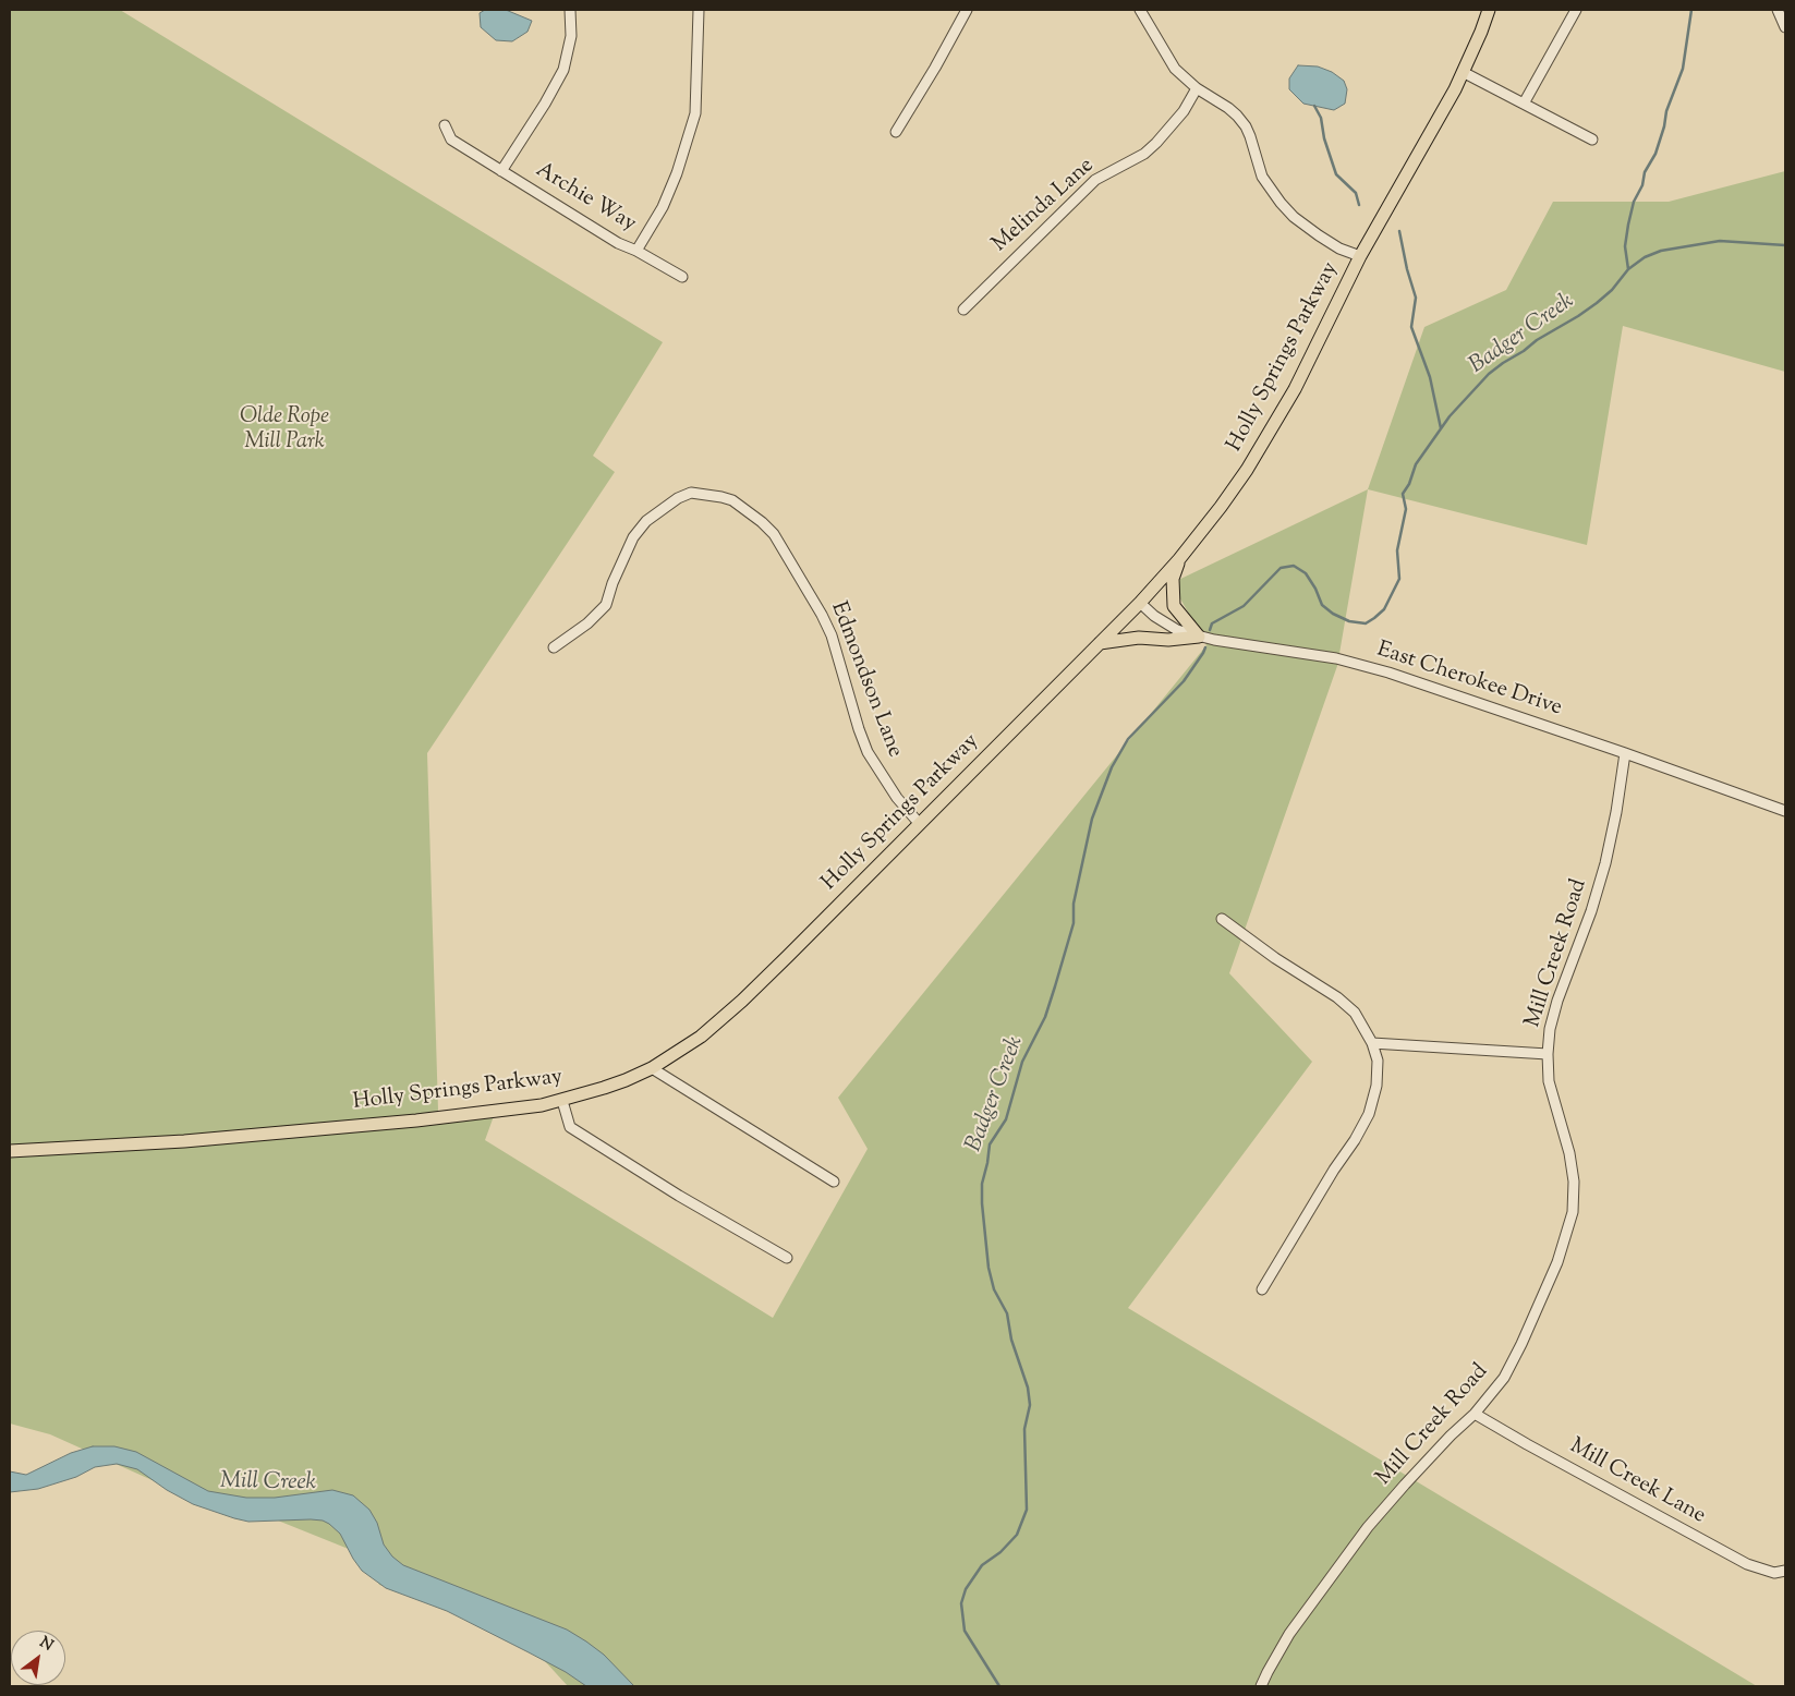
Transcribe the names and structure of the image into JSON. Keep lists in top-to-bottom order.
{
  "streets": {
    "main road": ["Holly Springs Parkway"],
    "street": [
      "Archie Way",
      "Melinda Lane",
      "Edmondson Lane",
      "East Cherokee Drive",
      "Mill Creek Road",
      "Mill Creek Lane"
    ]
  },
  "crossings": [
    ["Holly Springs Parkway", "Edmondson Lane"],
    ["Holly Springs Parkway", "East Cherokee Drive"],
    ["East Cherokee Drive", "Mill Creek Road"],
    ["Mill Creek Road", "Mill Creek Lane"]
  ],
  "water": ["Badger Creek", "Mill Creek"],
  "parks": ["Olde Rope Mill Park"],
  "north": "top right"
}
